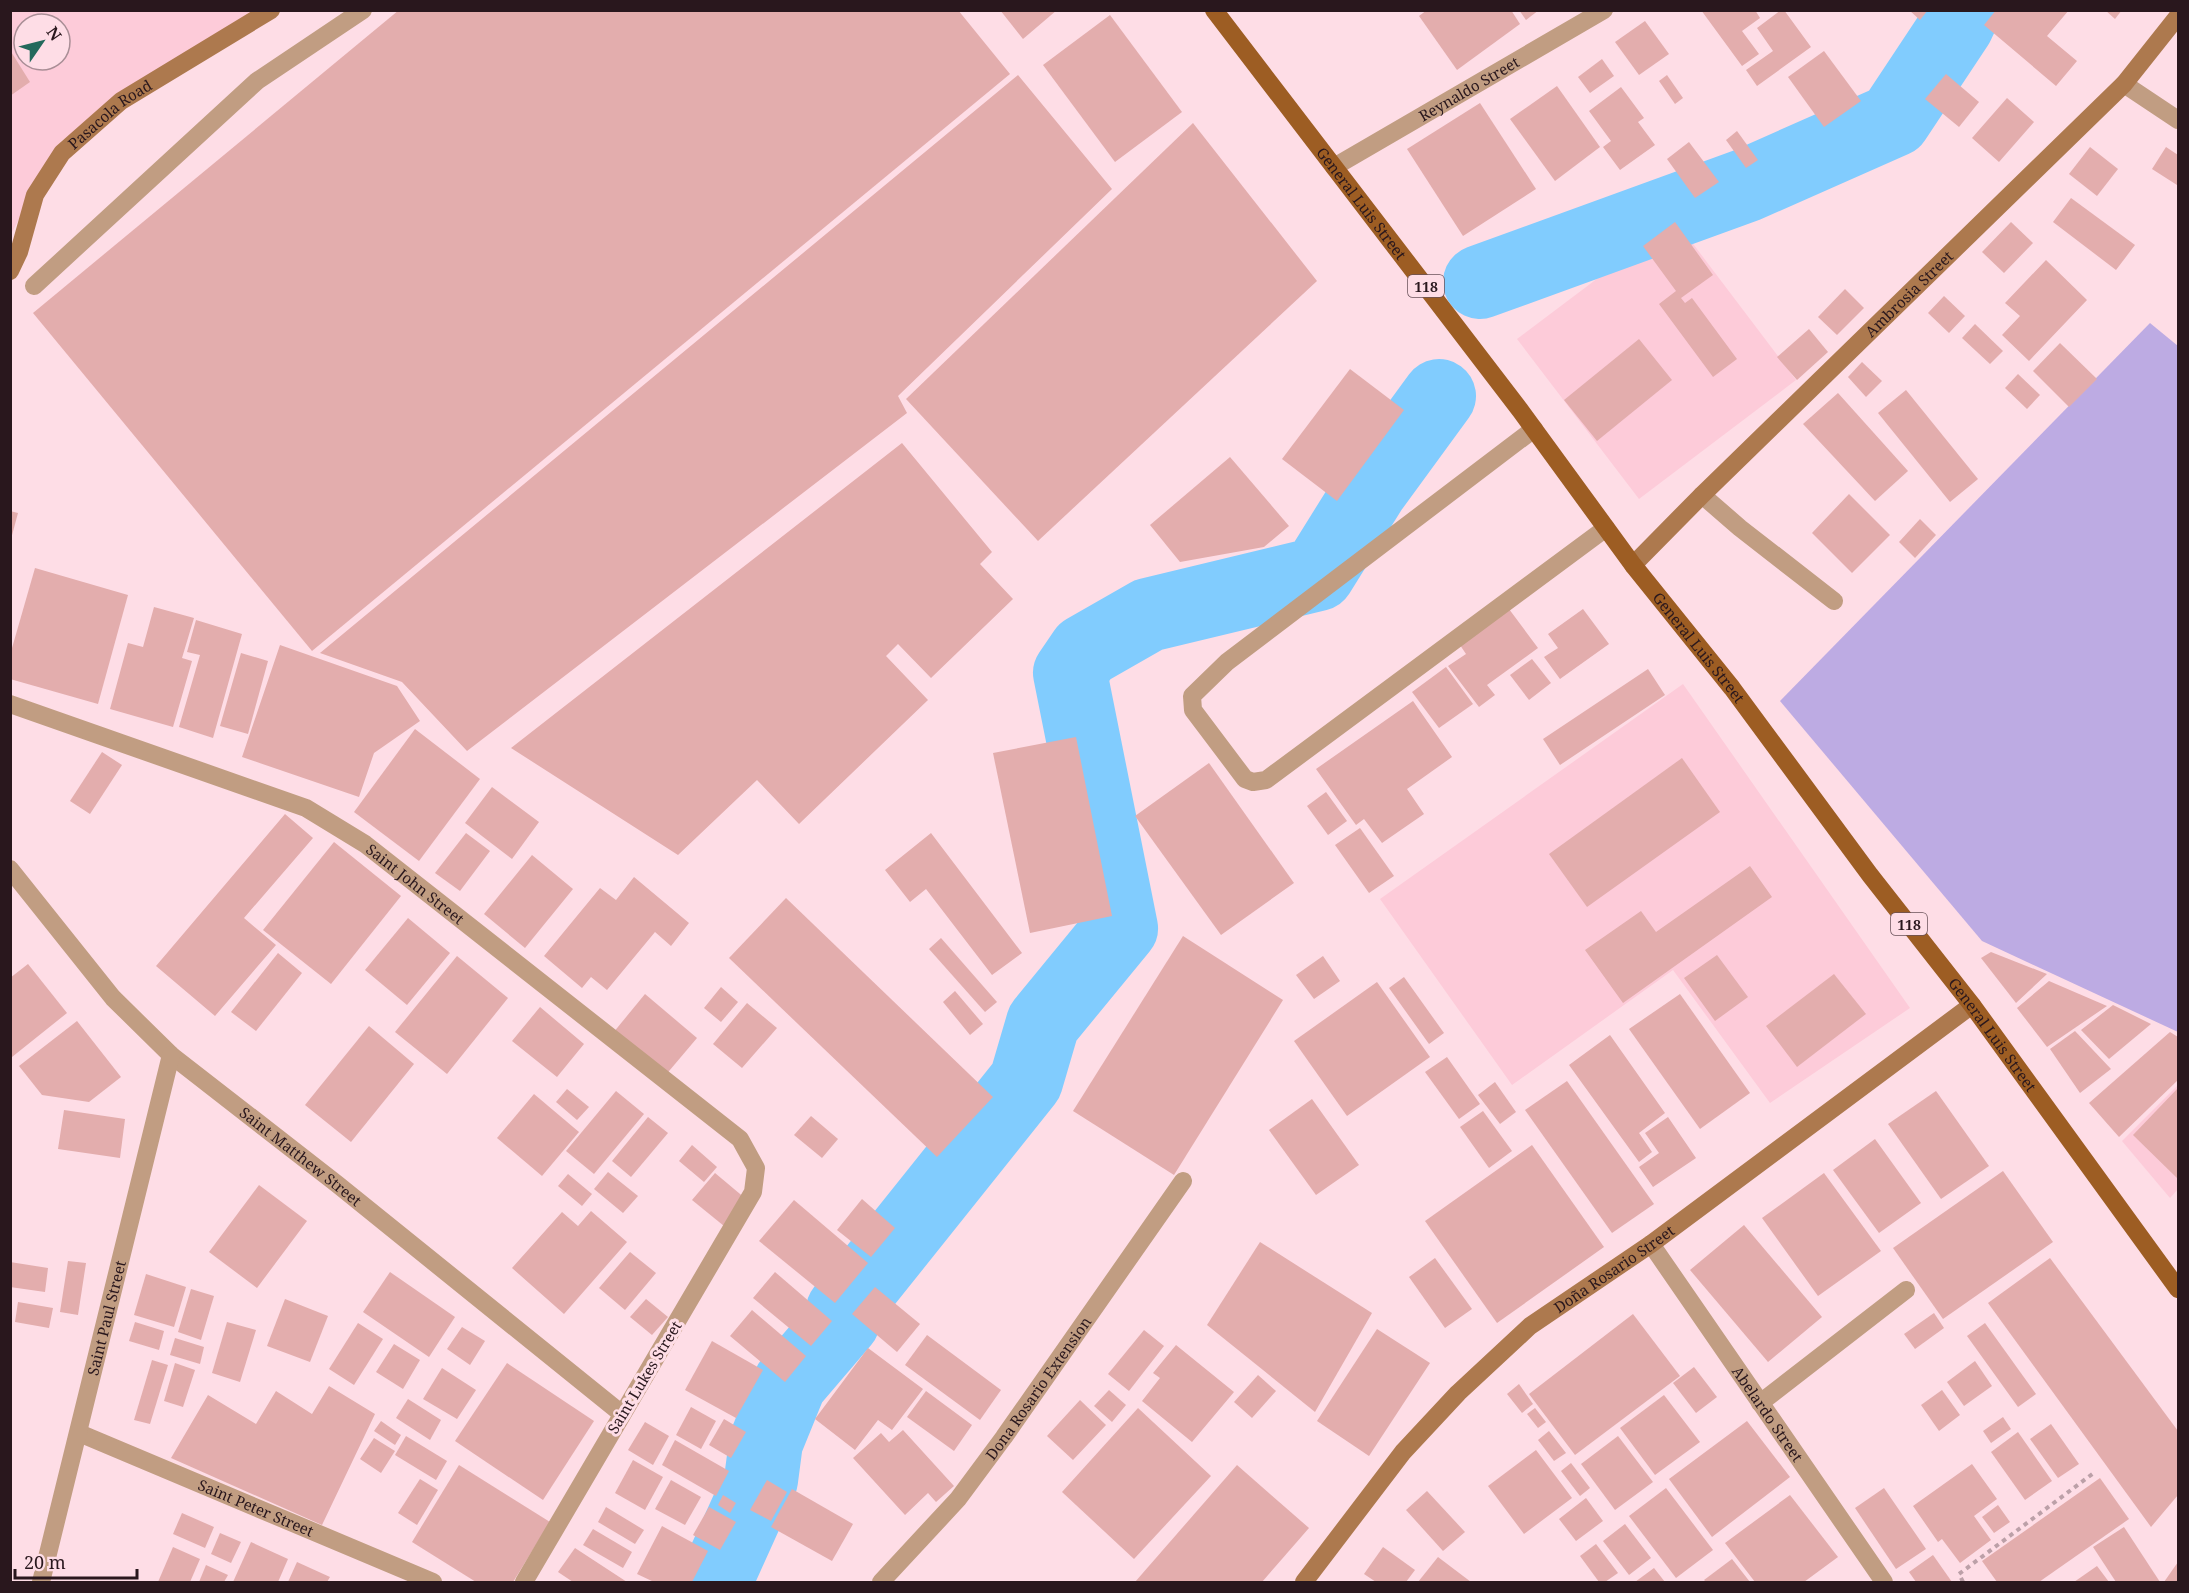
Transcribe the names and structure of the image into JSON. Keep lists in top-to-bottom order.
{
  "streets": {
    "main road": ["General Luis Street", "118"],
    "street": [
      "Reynaldo Street",
      "Pasacola Road",
      "Ambrosia Street",
      "Saint John Street",
      "Saint Matthew Street",
      "Doña Rosario Street",
      "Saint Paul Street",
      "Saint Lukes Street",
      "Dona Rosario Extension",
      "Abelardo Street",
      "Saint Peter Street"
    ]
  },
  "crossings": [
    ["Reynaldo Street", "General Luis Street"],
    ["General Luis Street", "Ambrosia Street"],
    ["General Luis Street", "Doña Rosario Street"],
    ["Saint John Street", "Saint Lukes Street"],
    ["Saint Matthew Street", "Saint Paul Street"],
    ["Saint Matthew Street", "Saint Lukes Street"],
    ["Doña Rosario Street", "Abelardo Street"],
    ["Saint Paul Street", "Saint Peter Street"]
  ],
  "scale_bar": "20 m",
  "north": "top right"
}
